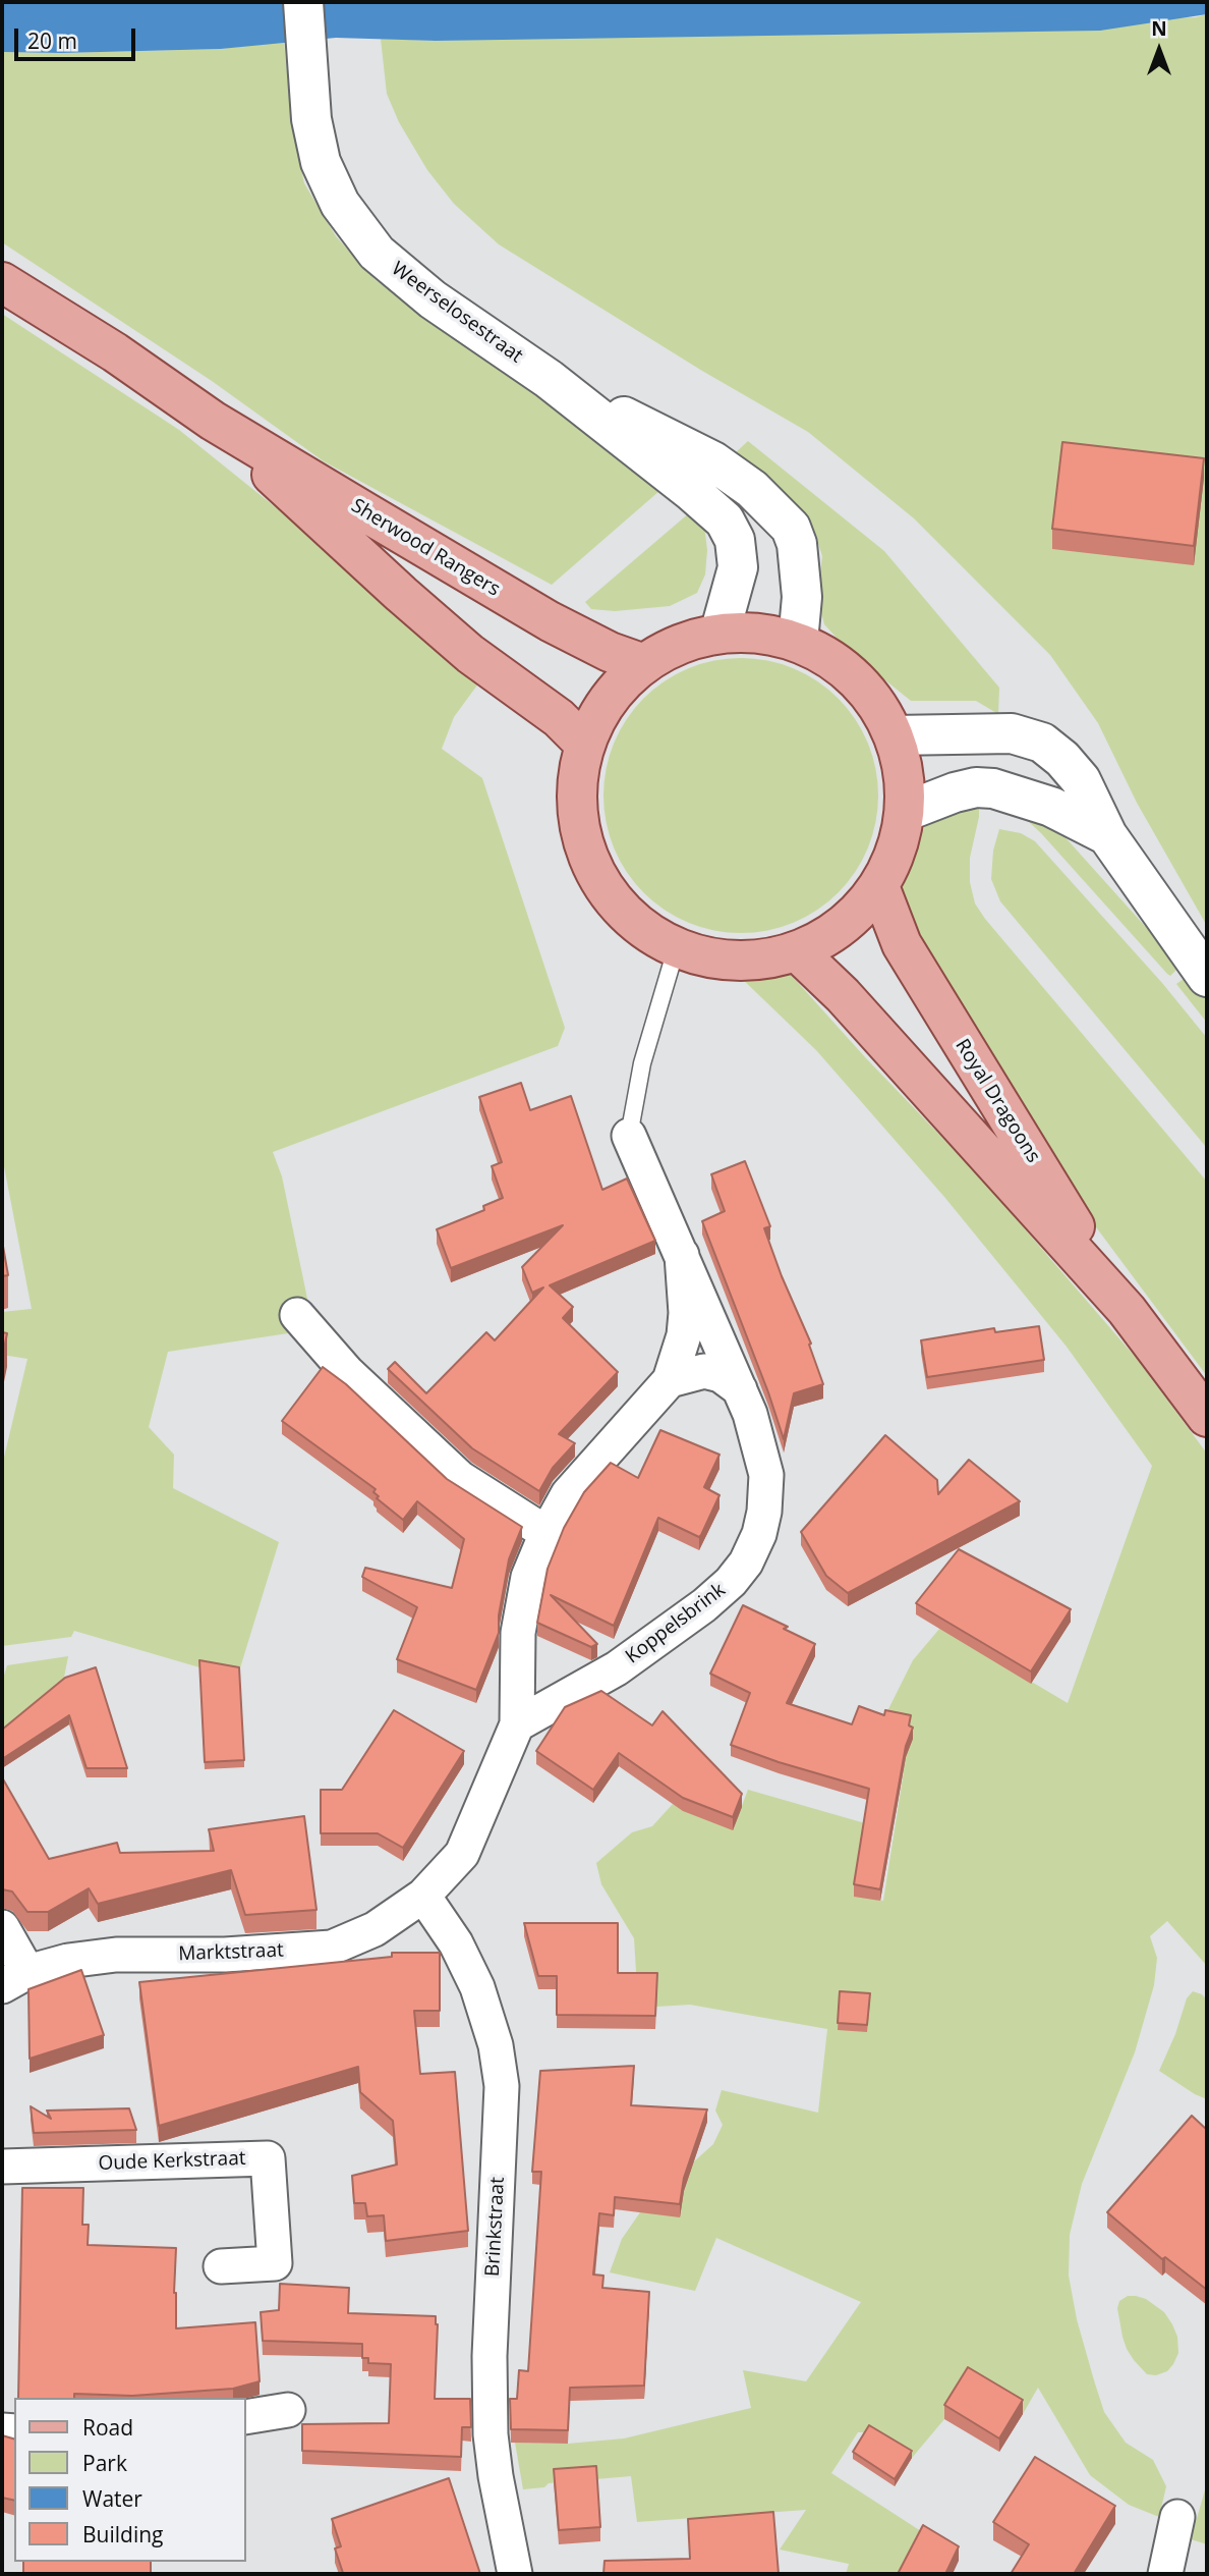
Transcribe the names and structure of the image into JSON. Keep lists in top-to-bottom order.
{
  "streets": {
    "main road": ["Sherwood Rangers", "Royal Dragoons"],
    "street": [
      "Weerselosestraat",
      "Koppelsbrink",
      "Marktstraat",
      "Oude Kerkstraat",
      "Brinkstraat"
    ]
  },
  "crossings": [
    ["Koppelsbrink", "Marktstraat"],
    ["Koppelsbrink", "Brinkstraat"],
    ["Marktstraat", "Brinkstraat"]
  ],
  "legend": [
    "Road",
    "Park",
    "Water",
    "Building"
  ],
  "scale_bar": "20 m",
  "north": "top"
}
